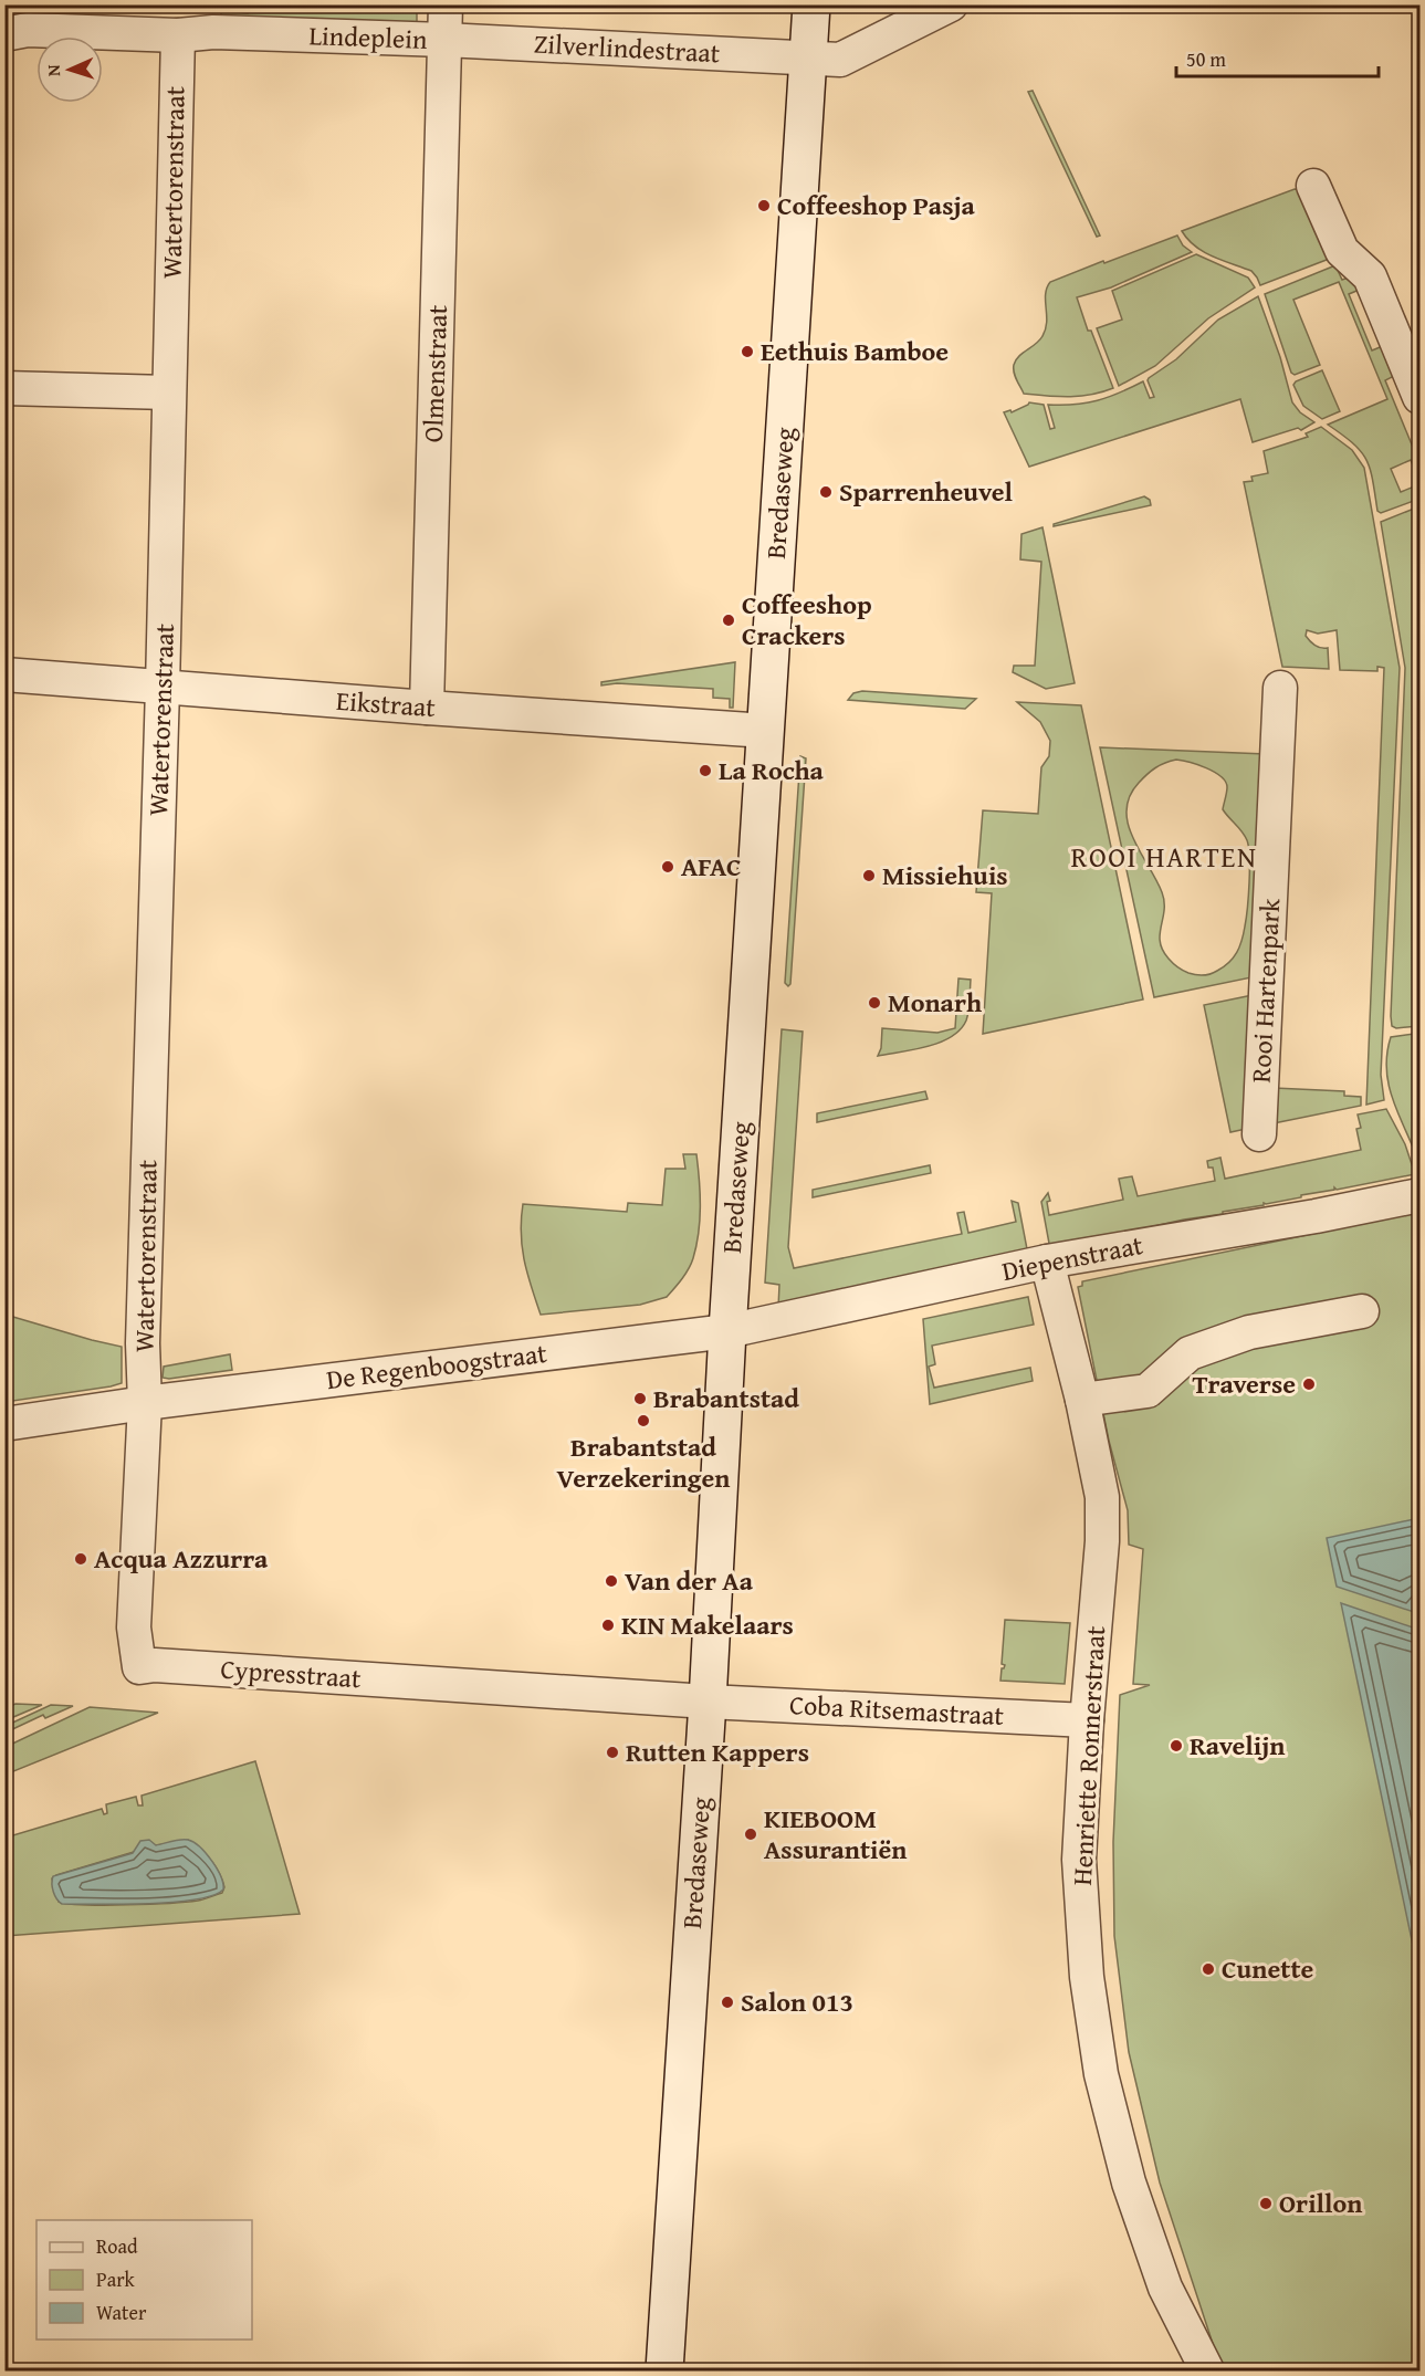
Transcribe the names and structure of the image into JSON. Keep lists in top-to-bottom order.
{
  "streets": {
    "street": [
      "Lindeplein",
      "Zilverlindestraat",
      "Watertorenstraat",
      "Olmenstraat",
      "Bredaseweg",
      "Eikstraat",
      "Rooi Hartenpark",
      "Diepenstraat",
      "De Regenboogstraat",
      "Cypresstraat",
      "Coba Ritsemastraat",
      "Henriette Ronnerstraat"
    ]
  },
  "crossings": [
    ["Lindeplein", "Zilverlindestraat"],
    ["Lindeplein", "Watertorenstraat"],
    ["Lindeplein", "Olmenstraat"],
    ["Zilverlindestraat", "Olmenstraat"],
    ["Zilverlindestraat", "Bredaseweg"],
    ["Watertorenstraat", "Eikstraat"],
    ["Watertorenstraat", "De Regenboogstraat"],
    ["Watertorenstraat", "Cypresstraat"],
    ["Olmenstraat", "Eikstraat"],
    ["Bredaseweg", "Eikstraat"],
    ["Bredaseweg", "Diepenstraat"],
    ["Bredaseweg", "De Regenboogstraat"],
    ["Bredaseweg", "Cypresstraat"],
    ["Bredaseweg", "Coba Ritsemastraat"],
    ["Diepenstraat", "De Regenboogstraat"],
    ["Diepenstraat", "Henriette Ronnerstraat"],
    ["De Regenboogstraat", "Cypresstraat"],
    ["Cypresstraat", "Coba Ritsemastraat"],
    ["Coba Ritsemastraat", "Henriette Ronnerstraat"]
  ],
  "districts": ["ROOI HARTEN"],
  "places": [
    "Coffeeshop Pasja",
    "Eethuis Bamboe",
    "Sparrenheuvel",
    "Coffeeshop Crackers",
    "La Rocha",
    "AFAC",
    "Missiehuis",
    "Monarh",
    "Traverse",
    "Brabantstad",
    "Brabantstad Verzekeringen",
    "Acqua Azzurra",
    "Van der Aa",
    "KIN Makelaars",
    "Ravelijn",
    "Rutten Kappers",
    "KIEBOOM Assurantiën",
    "Cunette",
    "Salon 013",
    "Orillon"
  ],
  "legend": ["Road", "Park", "Water"],
  "scale_bar": "50 m",
  "north": "left"
}
